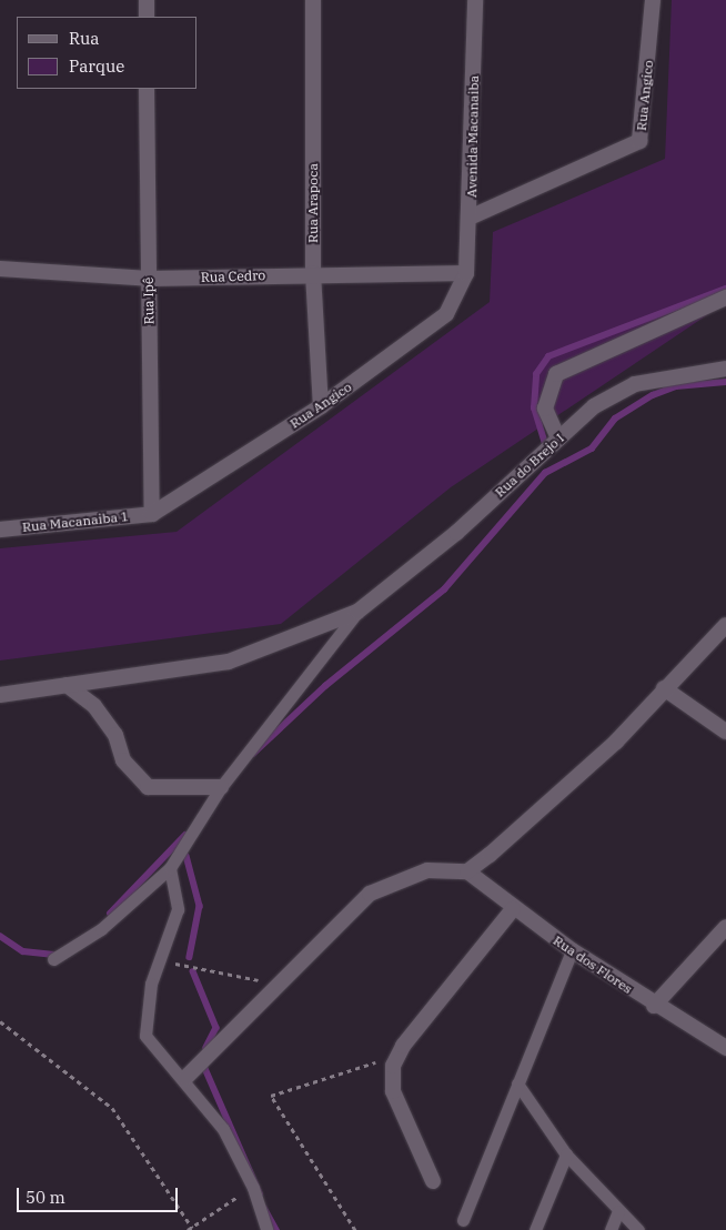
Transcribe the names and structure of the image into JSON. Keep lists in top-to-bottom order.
{
  "streets": {
    "street": [
      "Rua Angico",
      "Avenida Macanaiba",
      "Rua Arapoca",
      "Rua Cedro",
      "Rua Ipê",
      "Rua do Brejo I",
      "Rua Macanaiba 1",
      "Rua dos Flores"
    ]
  },
  "crossings": [
    ["Rua Angico", "Avenida Macanaiba"],
    ["Rua Angico", "Rua Arapoca"],
    ["Rua Angico", "Rua Cedro"],
    ["Rua Angico", "Rua Ipê"],
    ["Rua Angico", "Rua Macanaiba 1"],
    ["Avenida Macanaiba", "Rua Cedro"],
    ["Rua Arapoca", "Rua Cedro"],
    ["Rua Cedro", "Rua Ipê"],
    ["Rua Ipê", "Rua Macanaiba 1"]
  ],
  "legend": ["Rua", "Parque"],
  "scale_bar": "50 m"
}
